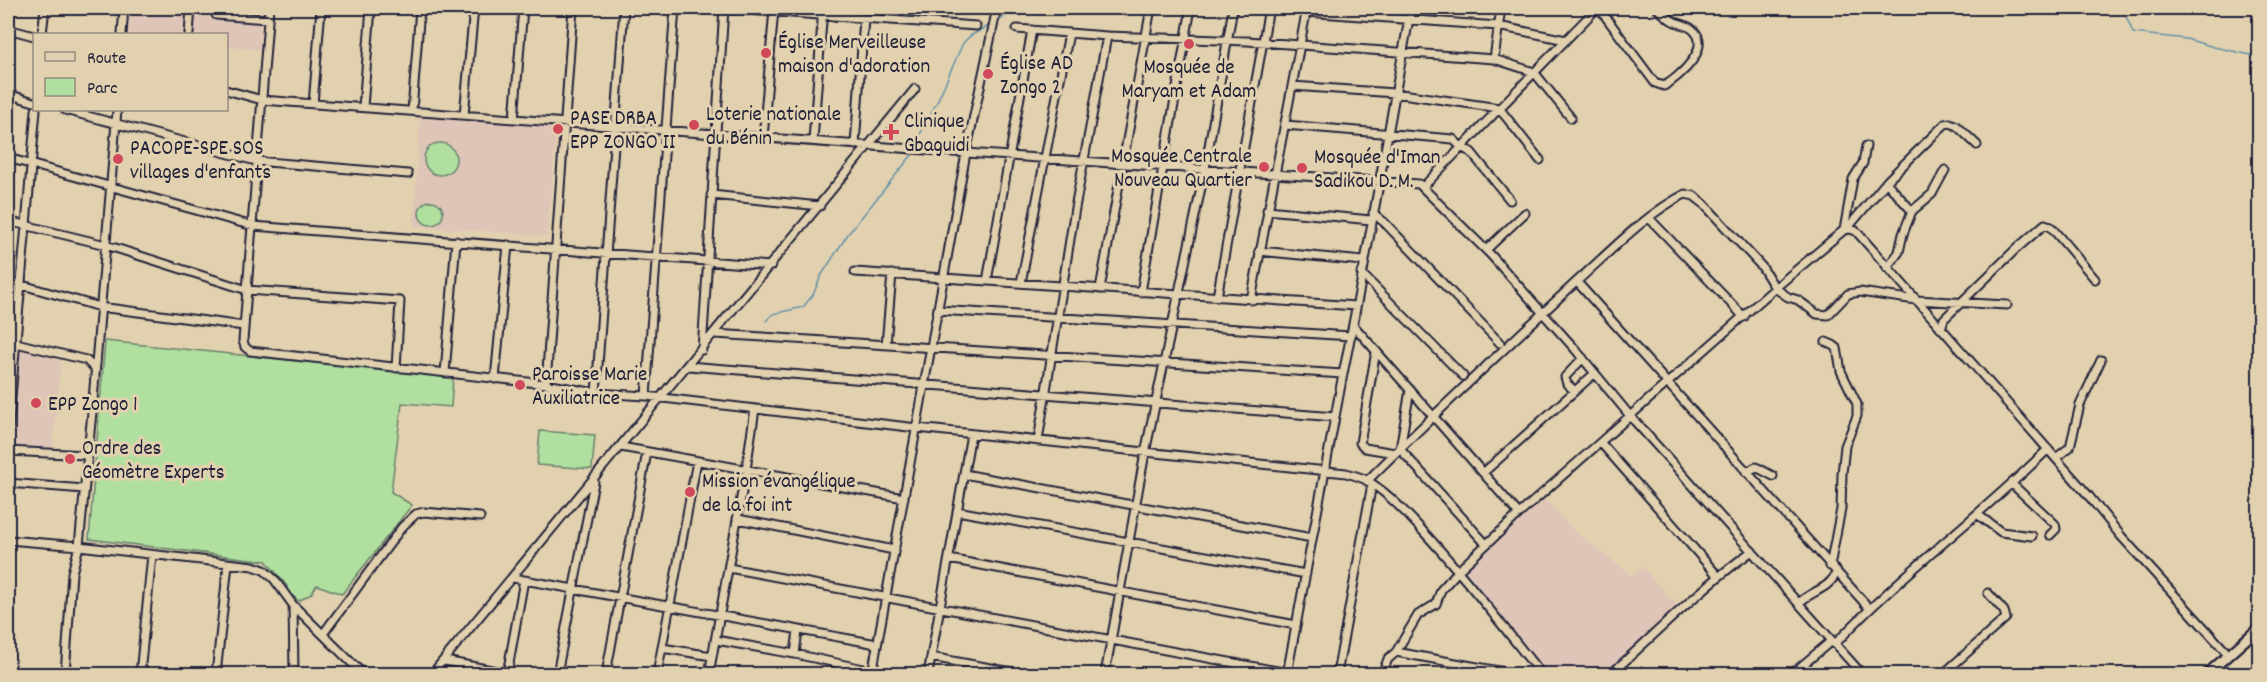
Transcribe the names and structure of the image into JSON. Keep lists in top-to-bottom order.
{
  "places": {
    "other": [
      "Mosquée de Maryam et Adam",
      "Église Merveilleuse maison d'adoration",
      "Église AD Zongo 2",
      "Loterie nationale du Bénin",
      "PASE DRBA EPP ZONGO II",
      "PACOPE-SPE SOS villages d'enfants",
      "Mosquée Centrale Nouveau Quartier",
      "Mosquée d'Iman Sadikou D. M.",
      "Paroisse Marie Auxiliatrice",
      "EPP Zongo 1",
      "Ordre des Géomètre Experts",
      "Mission évangélique de la foi int"
    ],
    "health": ["Clinique Gbaguidi"]
  },
  "legend": ["Route", "Parc"]
}
